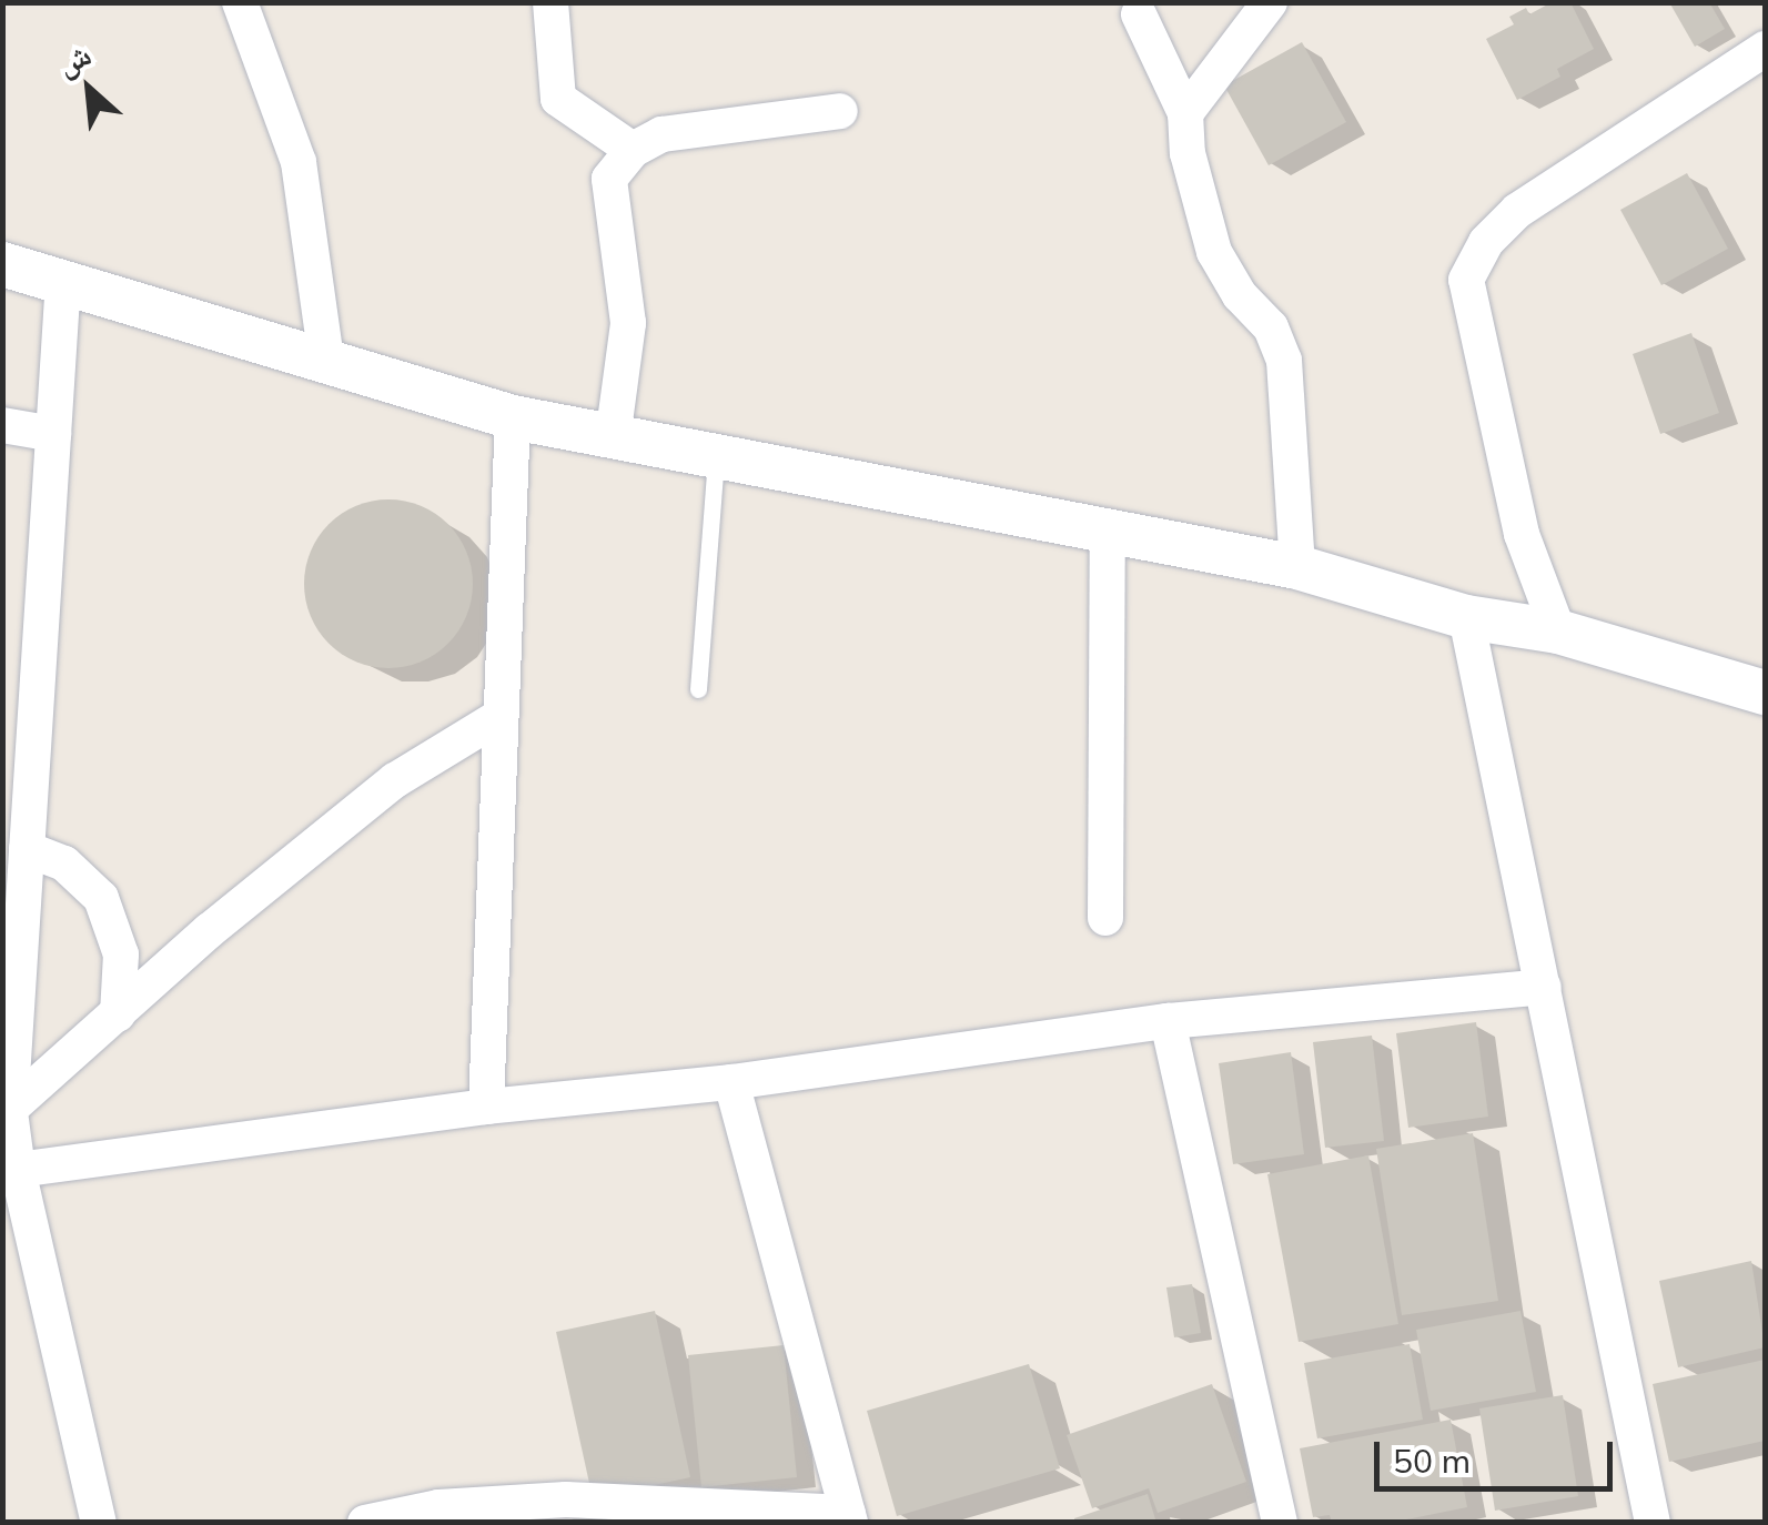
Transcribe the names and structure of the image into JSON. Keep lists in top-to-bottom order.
{
  "scale_bar": "50 m",
  "north": "top left"
}
